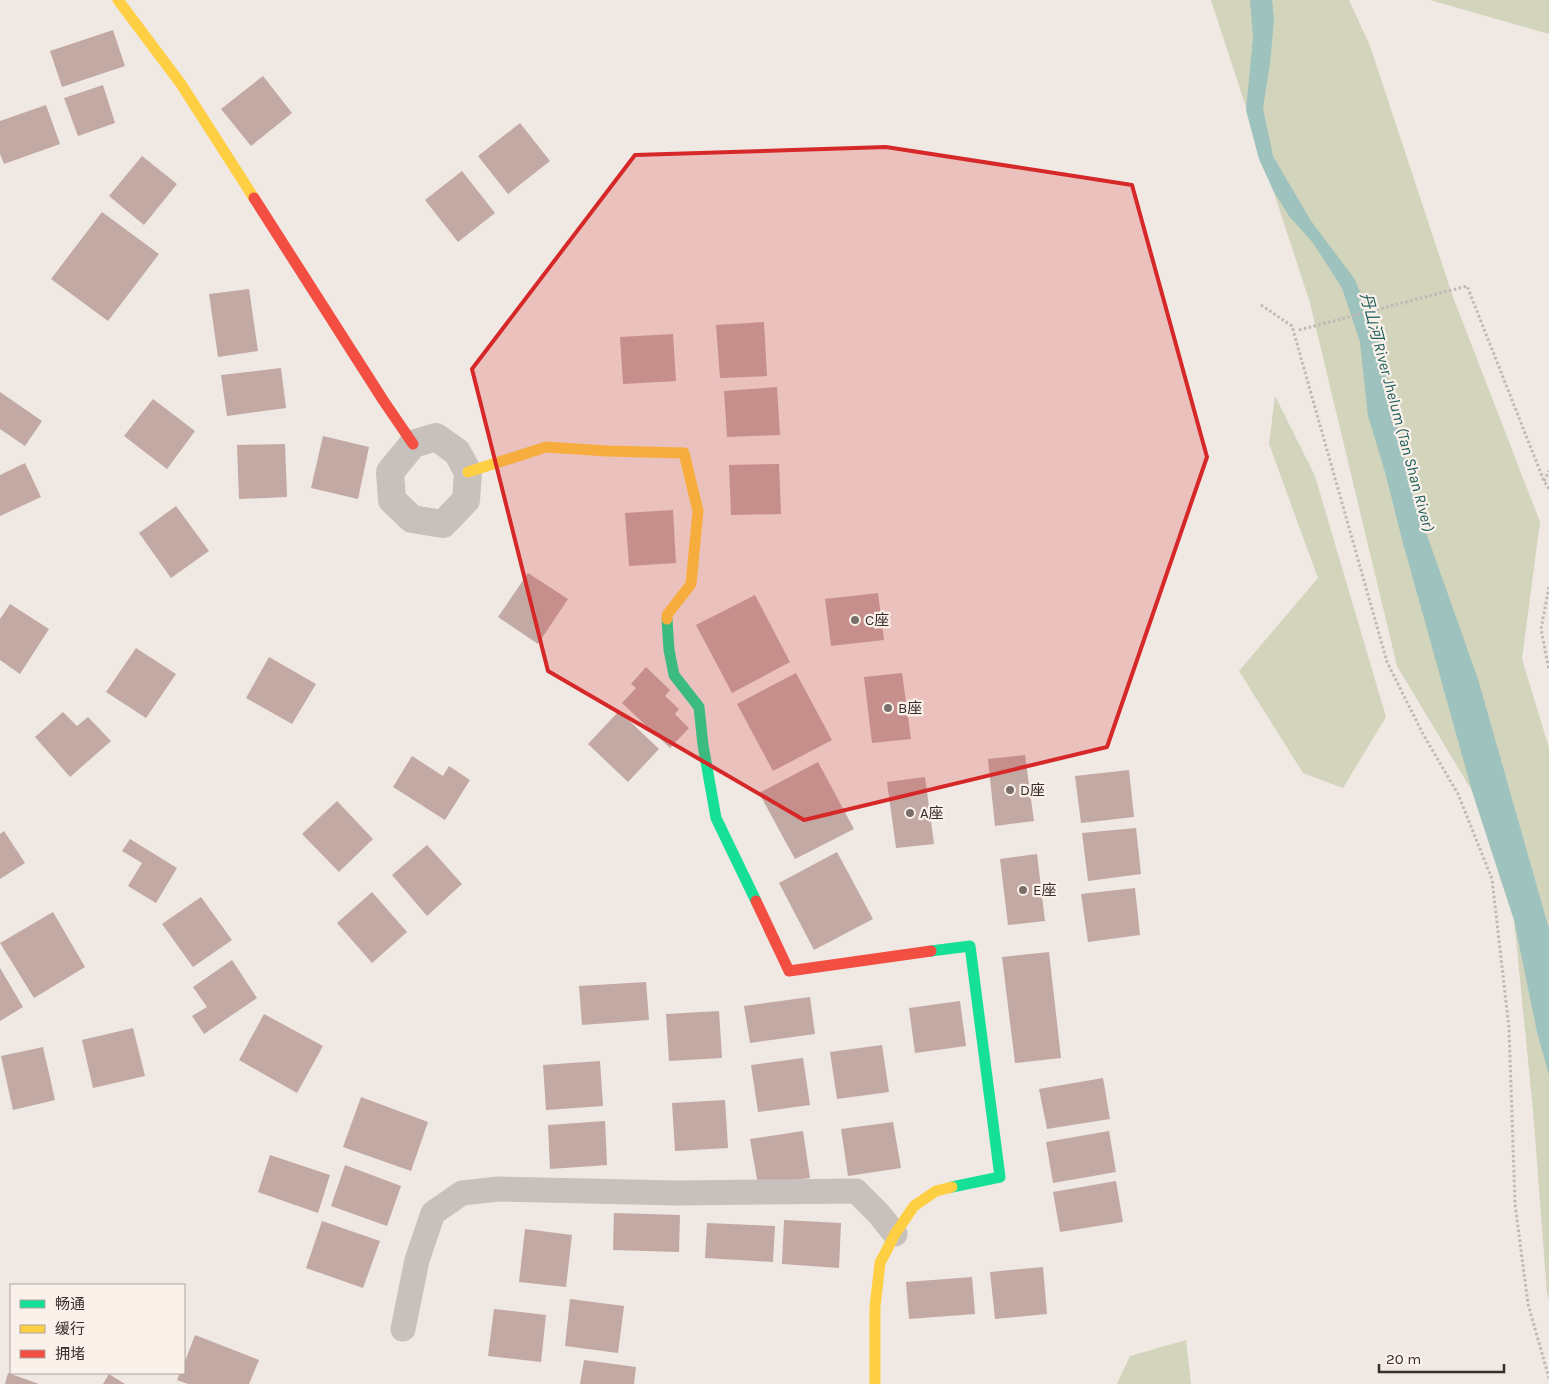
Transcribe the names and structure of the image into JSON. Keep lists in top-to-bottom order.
{
  "water": ["丹山河 River Jhelum (Tan Shan River)"],
  "places": [
    "C座",
    "B座",
    "D座",
    "A座",
    "E座"
  ],
  "legend": ["畅通", "缓行", "拥堵"],
  "scale_bar": "20 m"
}
